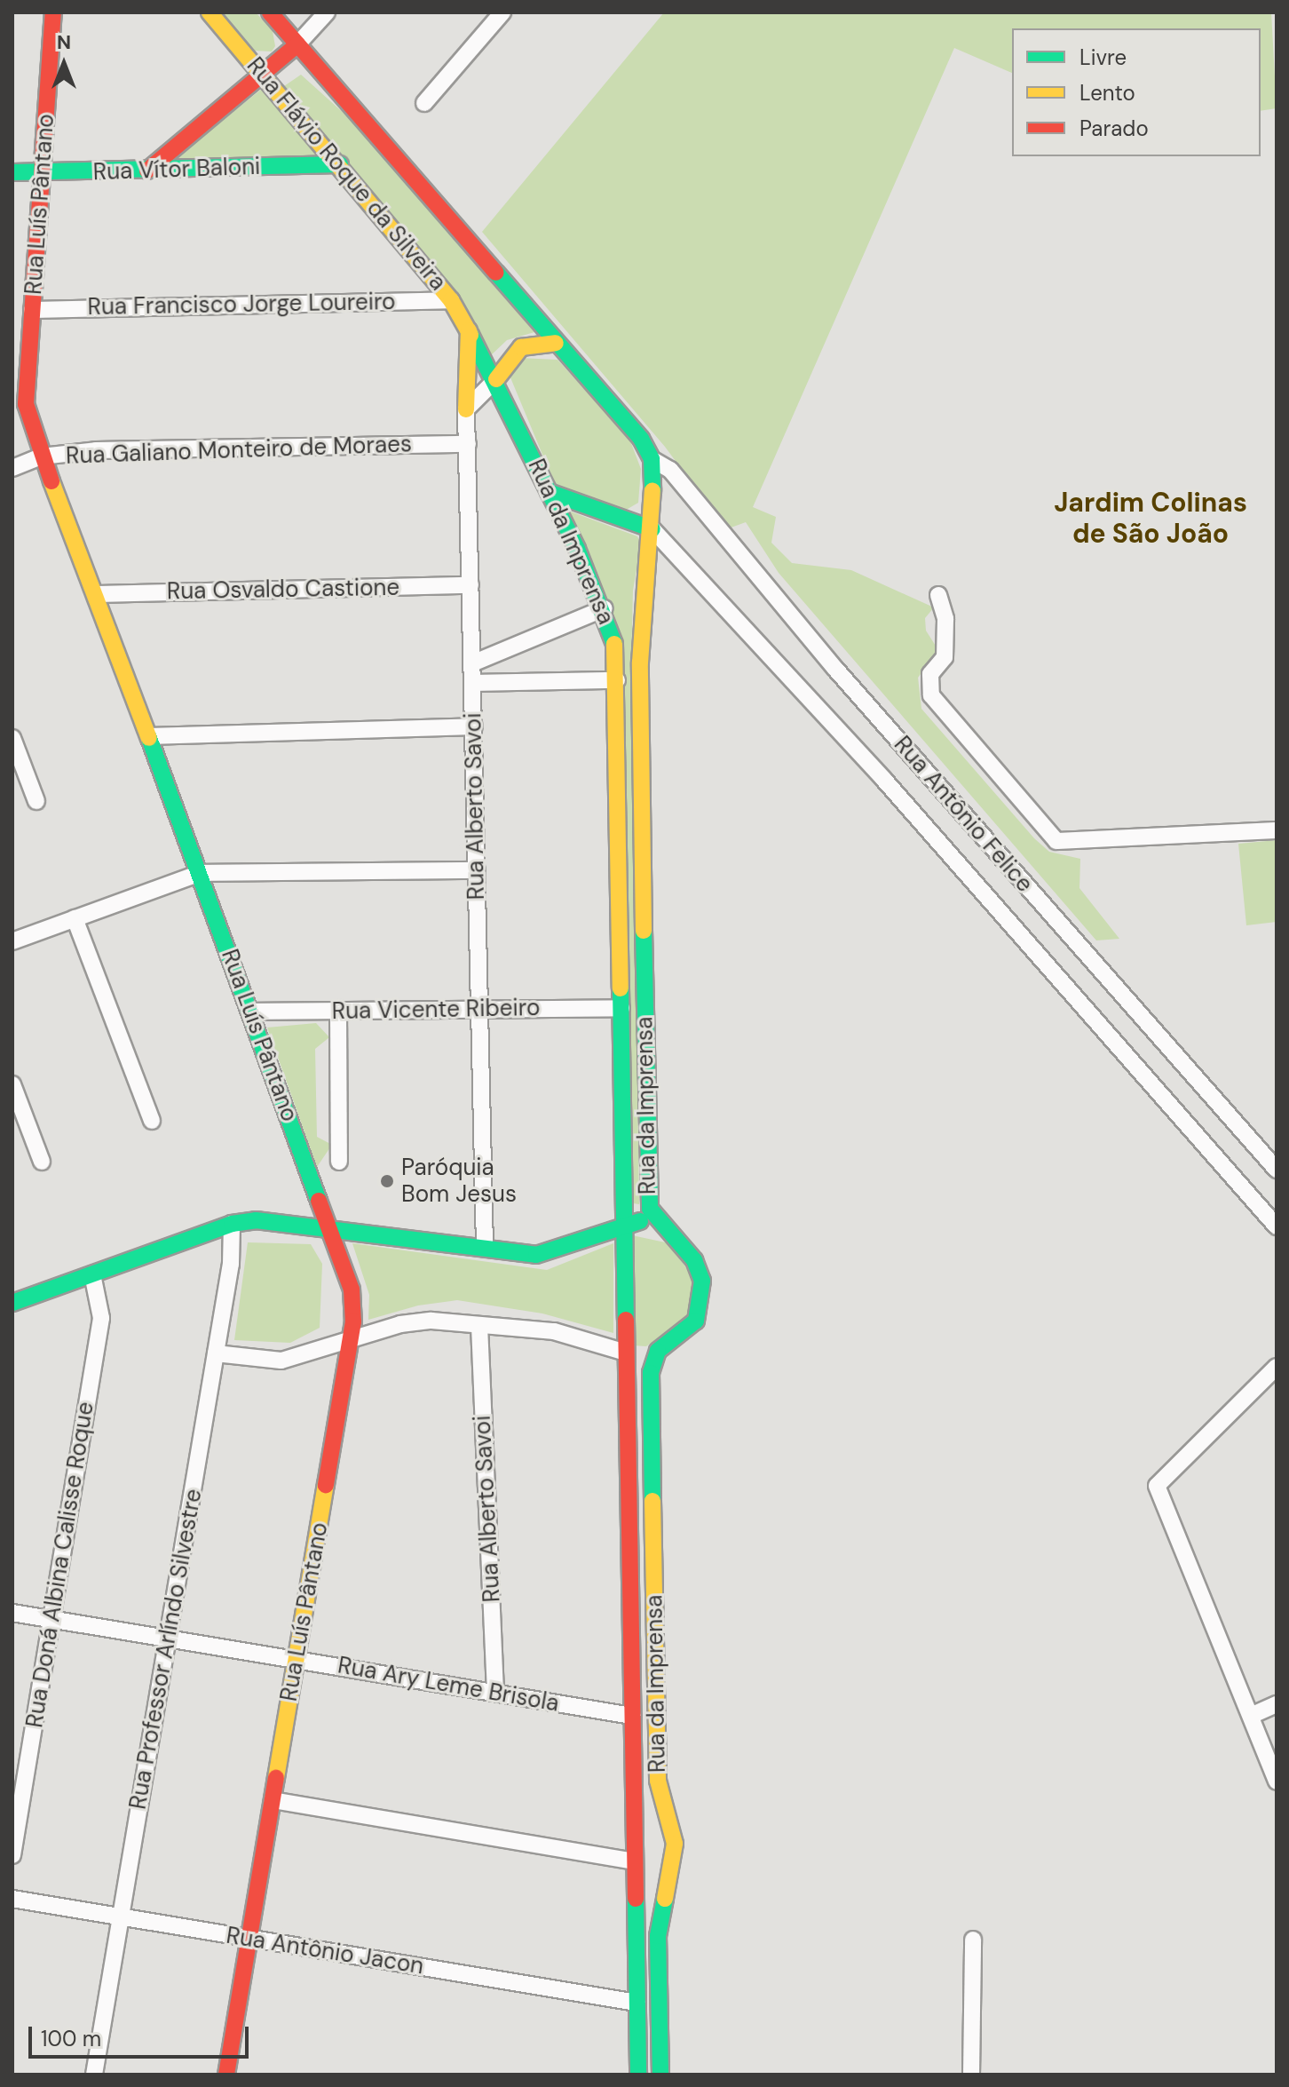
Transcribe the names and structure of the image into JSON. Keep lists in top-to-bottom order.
{
  "streets": {
    "street": [
      "Rua Vítor Baloni",
      "Rua Flávio Roque da Silveira",
      "Rua Luís Pântano",
      "Rua Francisco Jorge Loureiro",
      "Rua Galiano Monteiro de Moraes",
      "Rua da Imprensa",
      "Rua Osvaldo Castione",
      "Rua Alberto Savoi",
      "Rua Antônio Felice",
      "Rua Vicente Ribeiro",
      "Rua Doná Albina Calisse Roque",
      "Rua Professor Arlíndo Silvestre",
      "Rua Ary Leme Brisola",
      "Rua Antônio Jacon"
    ]
  },
  "crossings": [
    ["Rua Vítor Baloni", "Rua Flávio Roque da Silveira"],
    ["Rua Vítor Baloni", "Rua Luís Pântano"],
    ["Rua Flávio Roque da Silveira", "Rua Francisco Jorge Loureiro"],
    ["Rua Flávio Roque da Silveira", "Rua da Imprensa"],
    ["Rua Luís Pântano", "Rua Francisco Jorge Loureiro"],
    ["Rua Luís Pântano", "Rua Galiano Monteiro de Moraes"],
    ["Rua Luís Pântano", "Rua Osvaldo Castione"],
    ["Rua Luís Pântano", "Rua Vicente Ribeiro"],
    ["Rua Luís Pântano", "Rua Ary Leme Brisola"],
    ["Rua Luís Pântano", "Rua Antônio Jacon"],
    ["Rua Galiano Monteiro de Moraes", "Rua Alberto Savoi"],
    ["Rua da Imprensa", "Rua Antônio Felice"],
    ["Rua da Imprensa", "Rua Vicente Ribeiro"],
    ["Rua da Imprensa", "Rua Ary Leme Brisola"],
    ["Rua da Imprensa", "Rua Antônio Jacon"],
    ["Rua Osvaldo Castione", "Rua Alberto Savoi"],
    ["Rua Alberto Savoi", "Rua Vicente Ribeiro"],
    ["Rua Alberto Savoi", "Rua Ary Leme Brisola"],
    ["Rua Doná Albina Calisse Roque", "Rua Ary Leme Brisola"],
    ["Rua Professor Arlíndo Silvestre", "Rua Ary Leme Brisola"],
    ["Rua Professor Arlíndo Silvestre", "Rua Antônio Jacon"]
  ],
  "districts": ["Jardim Colinas de São João"],
  "places": ["Paróquia Bom Jesus"],
  "legend": ["Livre", "Lento", "Parado"],
  "scale_bar": "100 m",
  "north": "top"
}
